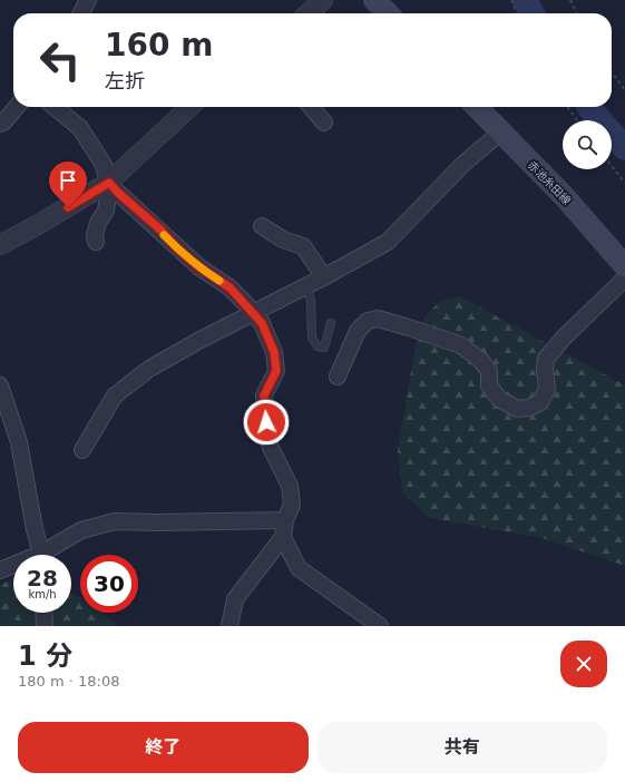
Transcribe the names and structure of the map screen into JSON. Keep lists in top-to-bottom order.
{
  "streets": {
    "main road": ["赤池糸田線"]
  },
  "page": {
    "turn": ["160 m", "左折"],
    "speed": "28 km/h",
    "limit": "30",
    "heading": ["1 分", "180 m · 18:08"],
    "buttons": ["終了", "共有"]
  }
}
